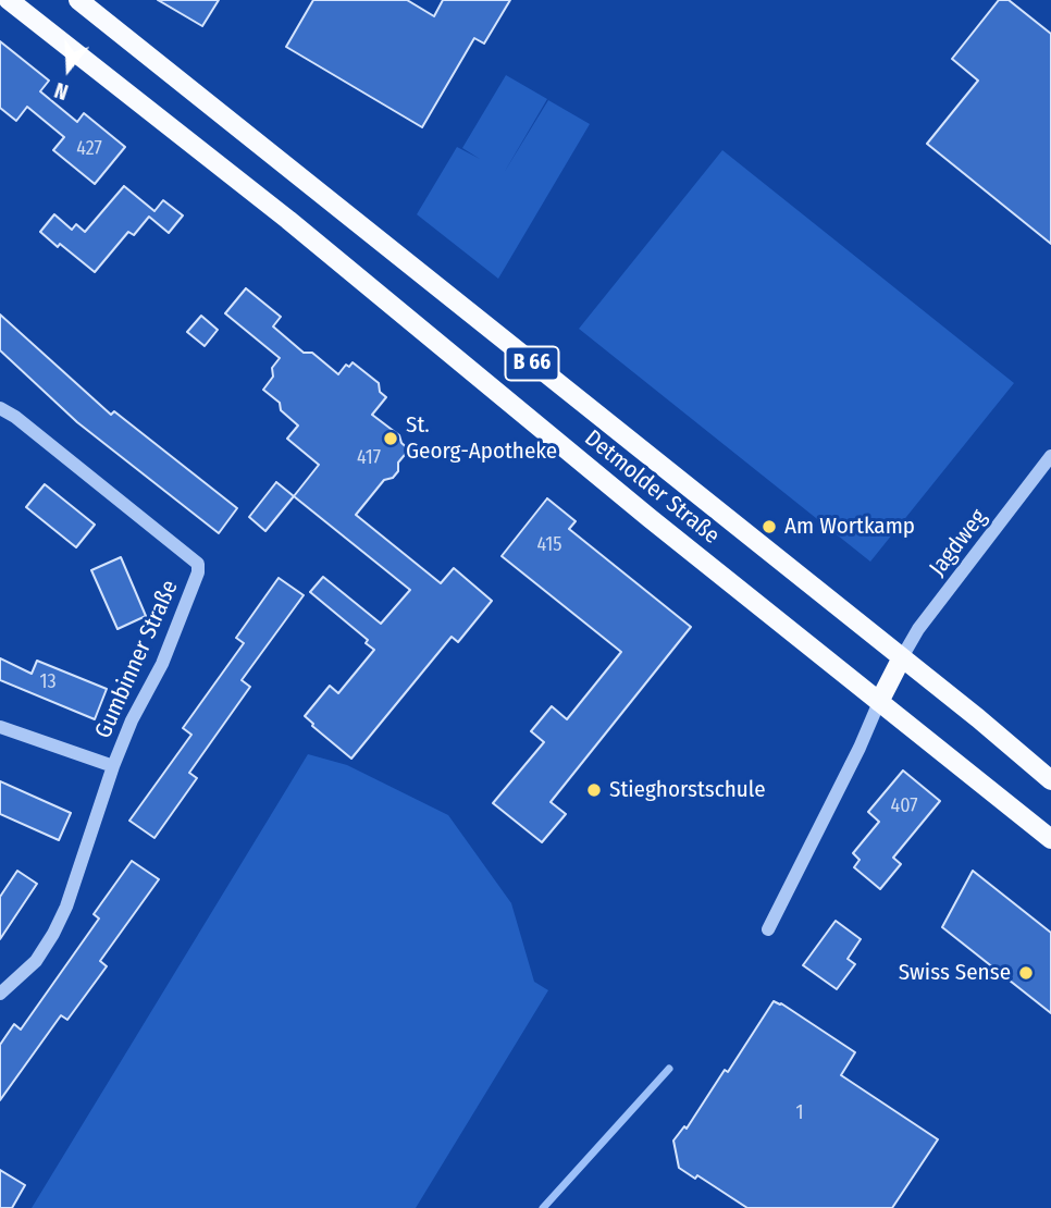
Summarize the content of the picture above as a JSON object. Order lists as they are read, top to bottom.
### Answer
{
  "streets": {
    "main road": ["B 66", "Detmolder Straße"],
    "street": ["Jagdweg", "Gumbinner Straße"]
  },
  "crossings": [
    ["Detmolder Straße", "Jagdweg"]
  ],
  "places": [
    "St. Georg-Apotheke",
    "Am Wortkamp",
    "Stieghorstschule",
    "Swiss Sense"
  ],
  "house_numbers": [
    "427",
    "417",
    "415",
    "13",
    "407",
    "1"
  ],
  "north": "bottom"
}
